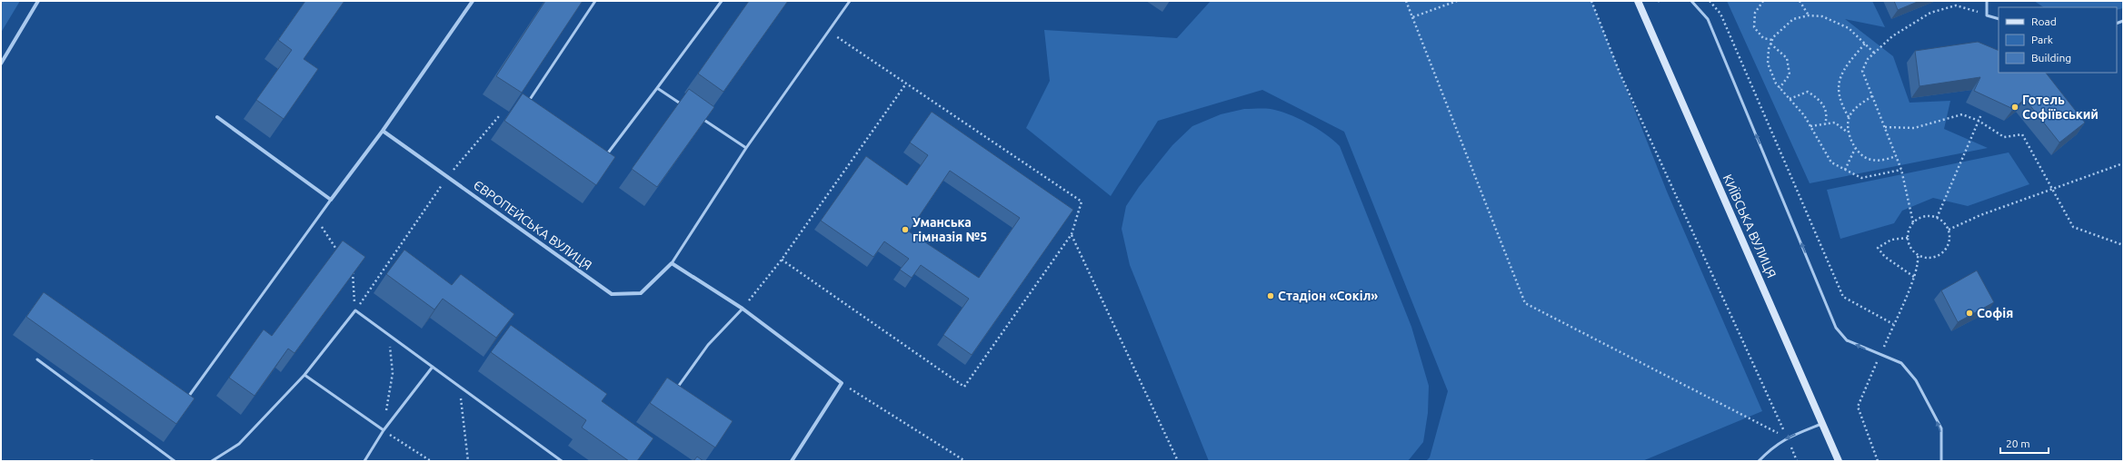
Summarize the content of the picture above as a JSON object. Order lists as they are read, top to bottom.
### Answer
{
  "streets": {
    "main road": ["КИЇВСЬКА ВУЛИЦЯ"],
    "street": ["ЄВРОПЕЙСЬКА ВУЛИЦЯ"]
  },
  "places": [
    "Готель Софіївський",
    "Уманська гімназія №5",
    "Стадіон «Сокіл»",
    "Софія"
  ],
  "legend": ["Road", "Park", "Building"],
  "scale_bar": "20 m"
}
